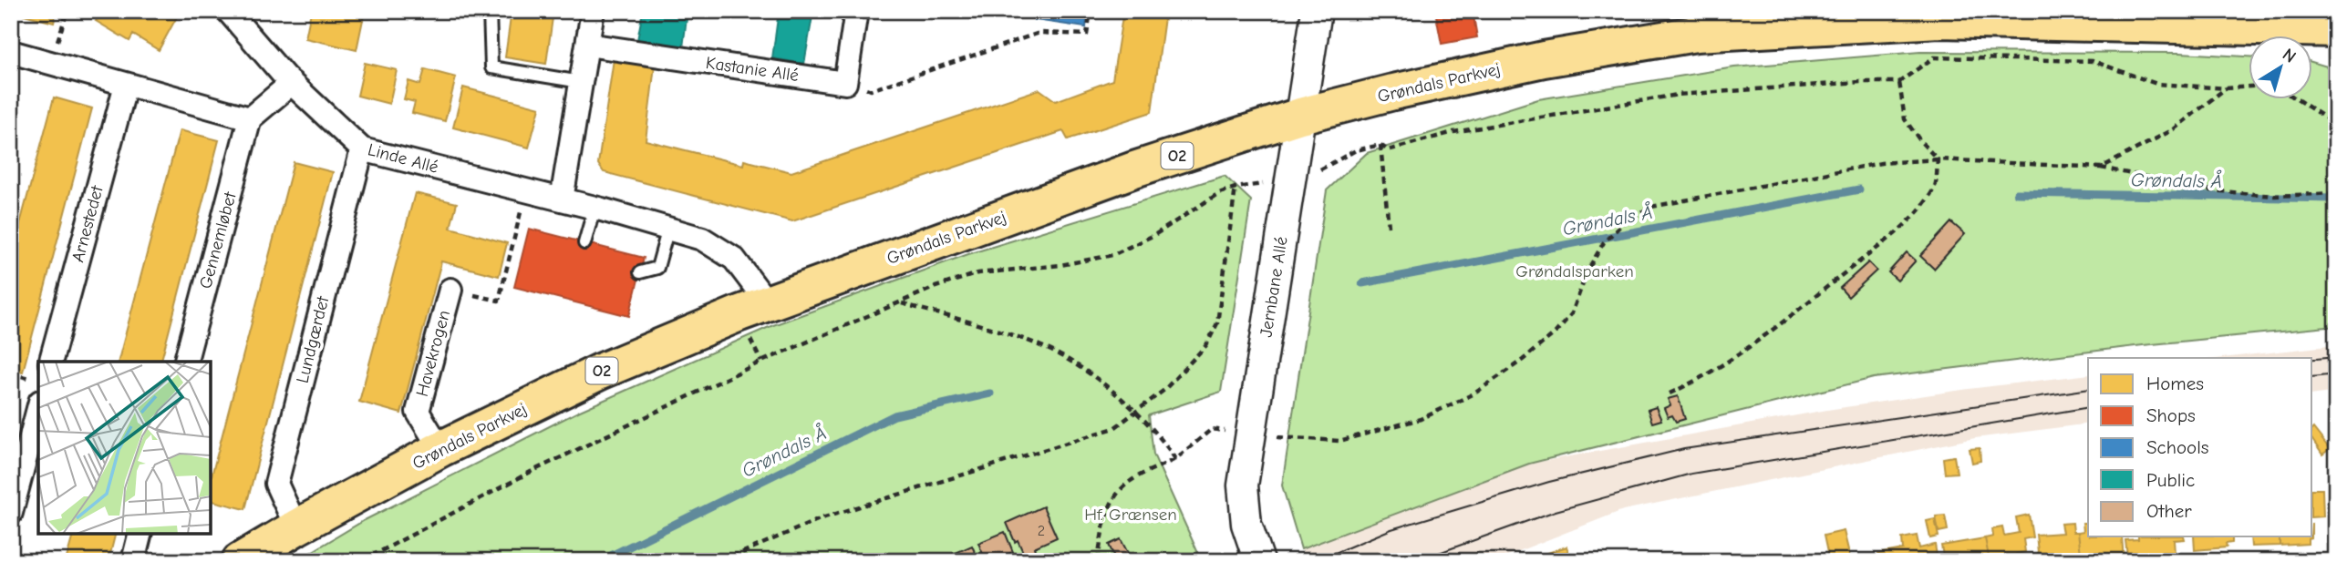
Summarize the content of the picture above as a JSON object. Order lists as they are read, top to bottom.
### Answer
{
  "streets": {
    "main road": ["Grøndals Parkvej", "O2"],
    "street": [
      "Kastanie Allé",
      "Linde Allé",
      "Arnestedet",
      "Gennemløbet",
      "Jernbane Allé",
      "Lundgærdet",
      "Havekrogen"
    ]
  },
  "crossings": [
    ["Grøndals Parkvej", "Linde Allé"],
    ["Grøndals Parkvej", "Jernbane Allé"],
    ["Grøndals Parkvej", "Lundgærdet"],
    ["Grøndals Parkvej", "Havekrogen"],
    ["Linde Allé", "Lundgærdet"]
  ],
  "water": ["Grøndals Å"],
  "parks": ["Grøndalsparken", "Hf. Grænsen"],
  "house_numbers": ["2"],
  "legend": [
    "Homes",
    "Shops",
    "Schools",
    "Public",
    "Other"
  ],
  "north": "top right"
}
